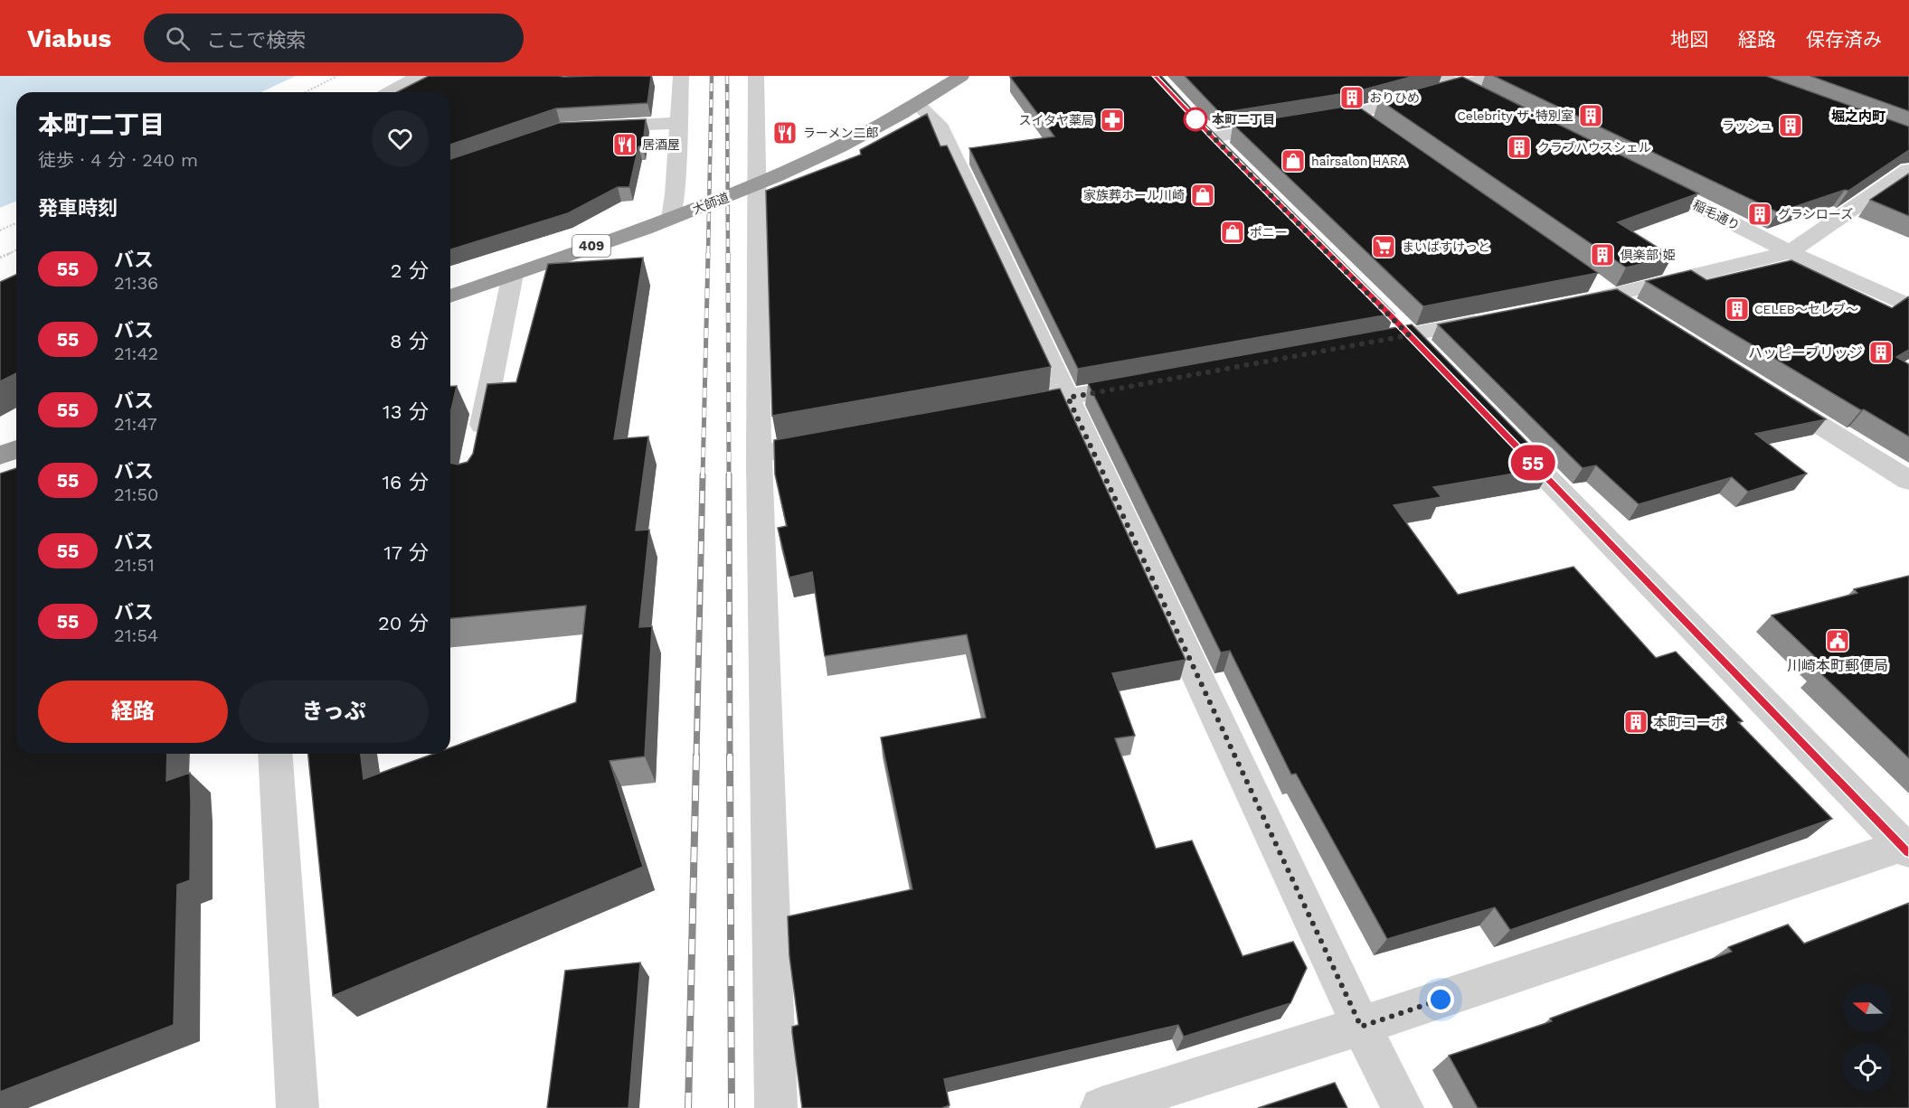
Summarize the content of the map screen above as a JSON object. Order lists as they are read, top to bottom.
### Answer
{
  "streets": {
    "highway": ["大師道", "409"],
    "street": ["稲毛通り"]
  },
  "districts": ["堀之内町"],
  "places": {
    "building": [
      "おりひめ",
      "Celebrity ザ･特別室",
      "ラッシュ",
      "クラブハウスシェル",
      "グランローズ",
      "倶楽部 姫",
      "CELEB～セレブ～",
      "ハッピーブリッジ",
      "本町コーポ"
    ],
    "other": ["本町二丁目"],
    "pharmacy": ["スイタヤ薬局"],
    "restaurant": ["ラーメン二郎", "居酒屋"],
    "shop": ["hairsalon HARA", "家族葬ホール川崎", "ポニー"],
    "supermarket": ["まいばすけっと"],
    "public building": ["川崎本町郵便局"]
  },
  "lines": ["bus line 55"],
  "north": "left",
  "page": {
    "header": "Viabus",
    "search": "ここで検索",
    "nav": ["地図", "経路", "保存済み"],
    "on_map": "55",
    "heading": [
      ["本町二丁目", "徒歩 · 4 分 · 240 m"],
      "発車時刻"
    ],
    "list": [
      {
        "mark": "55",
        "name": "バス",
        "note": "21:36",
        "value": "2 分"
      },
      {
        "mark": "55",
        "name": "バス",
        "note": "21:42",
        "value": "8 分"
      },
      {
        "mark": "55",
        "name": "バス",
        "note": "21:47",
        "value": "13 分"
      },
      {
        "mark": "55",
        "name": "バス",
        "note": "21:50",
        "value": "16 分"
      },
      {
        "mark": "55",
        "name": "バス",
        "note": "21:51",
        "value": "17 分"
      },
      {
        "mark": "55",
        "name": "バス",
        "note": "21:54",
        "value": "20 分"
      }
    ],
    "buttons": ["経路", "きっぷ"]
  }
}
